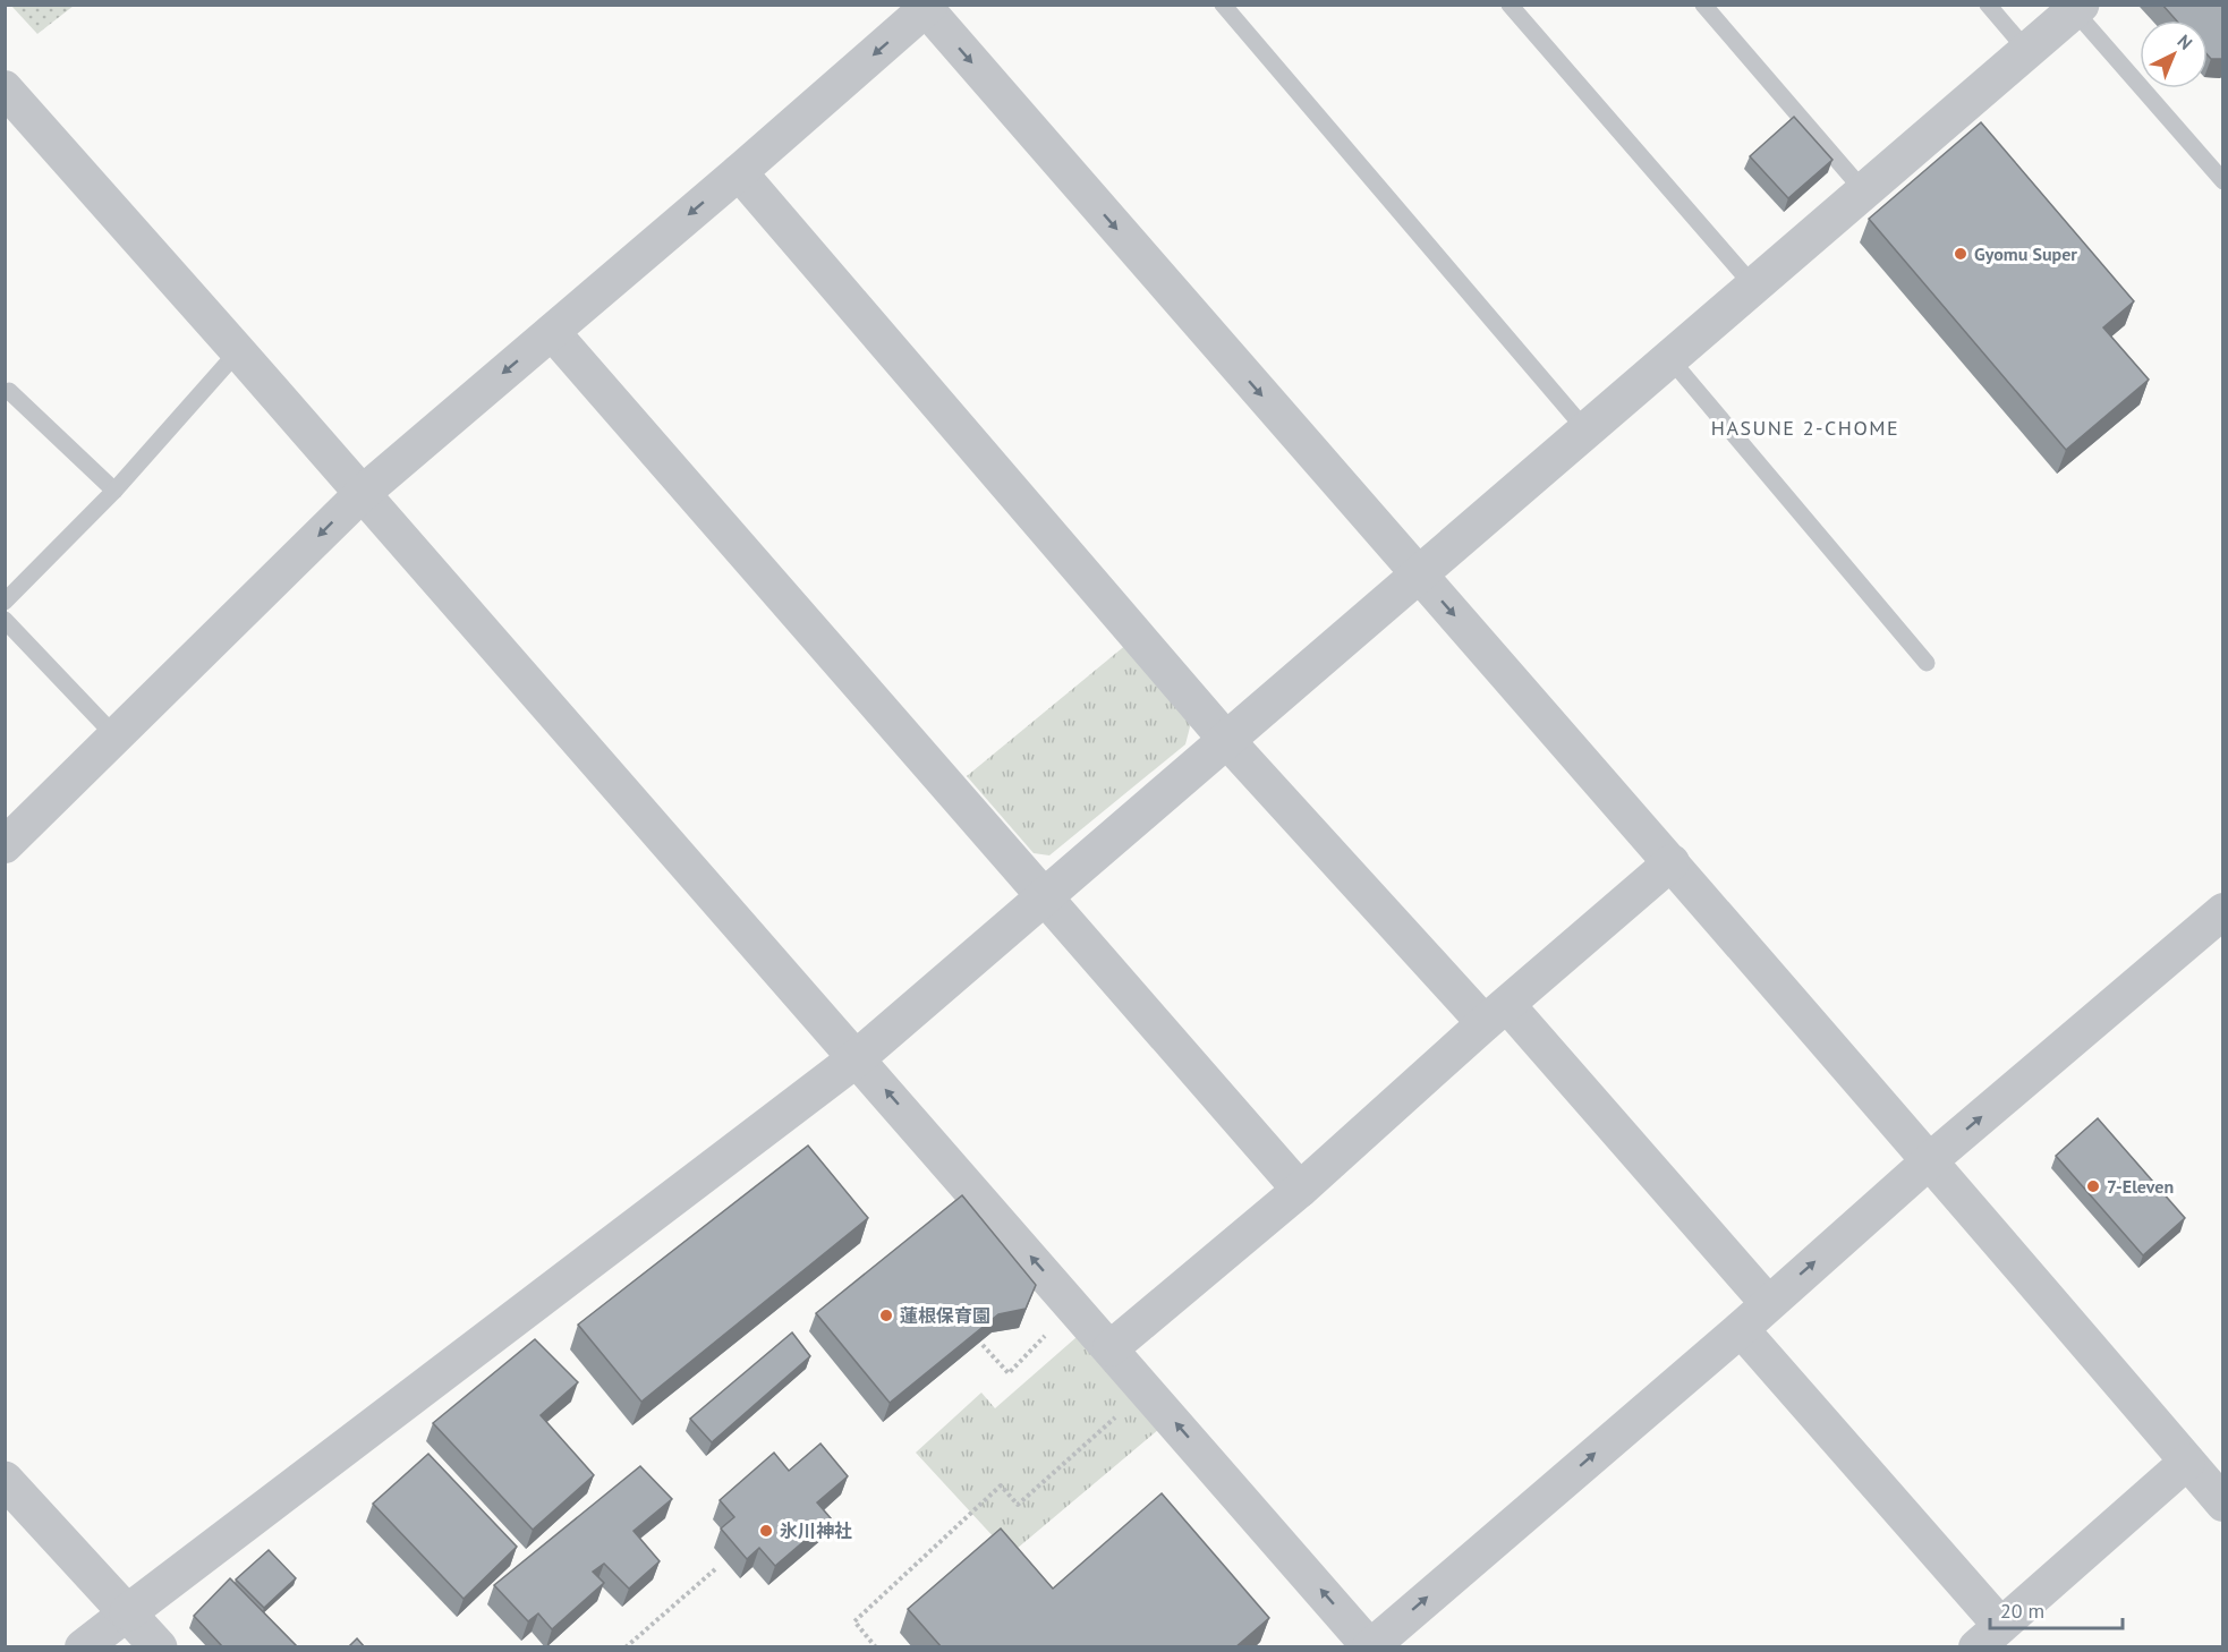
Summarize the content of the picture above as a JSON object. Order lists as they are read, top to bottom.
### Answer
{
  "districts": ["HASUNE 2-CHOME"],
  "places": [
    "Gyomu Super",
    "7-Eleven",
    "蓮根保育園",
    "氷川神社"
  ],
  "scale_bar": "20 m",
  "north": "top right"
}
